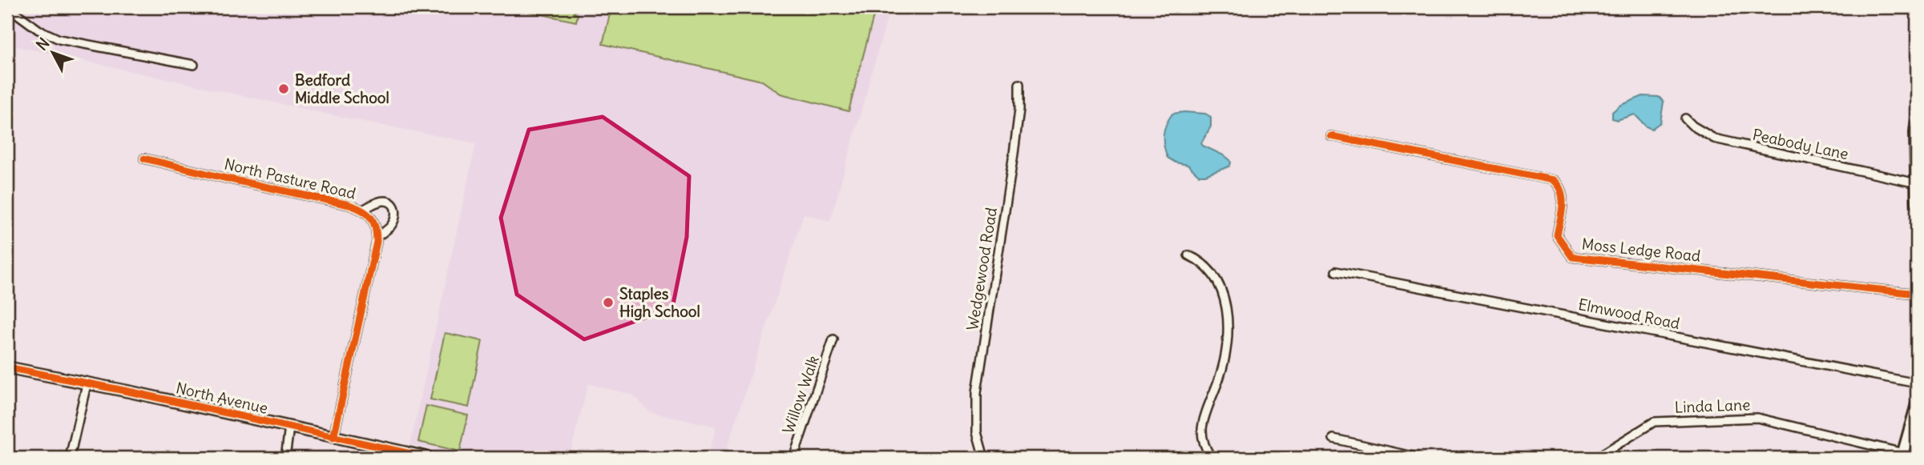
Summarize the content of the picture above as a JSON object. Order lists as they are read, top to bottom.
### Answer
{
  "streets": {
    "street": [
      "Peabody Lane",
      "North Pasture Road",
      "Moss Ledge Road",
      "Wedgewood Road",
      "Elmwood Road",
      "Willow Walk",
      "North Avenue",
      "Linda Lane"
    ]
  },
  "places": ["Bedford Middle School", "Staples High School"],
  "north": "top left"
}
